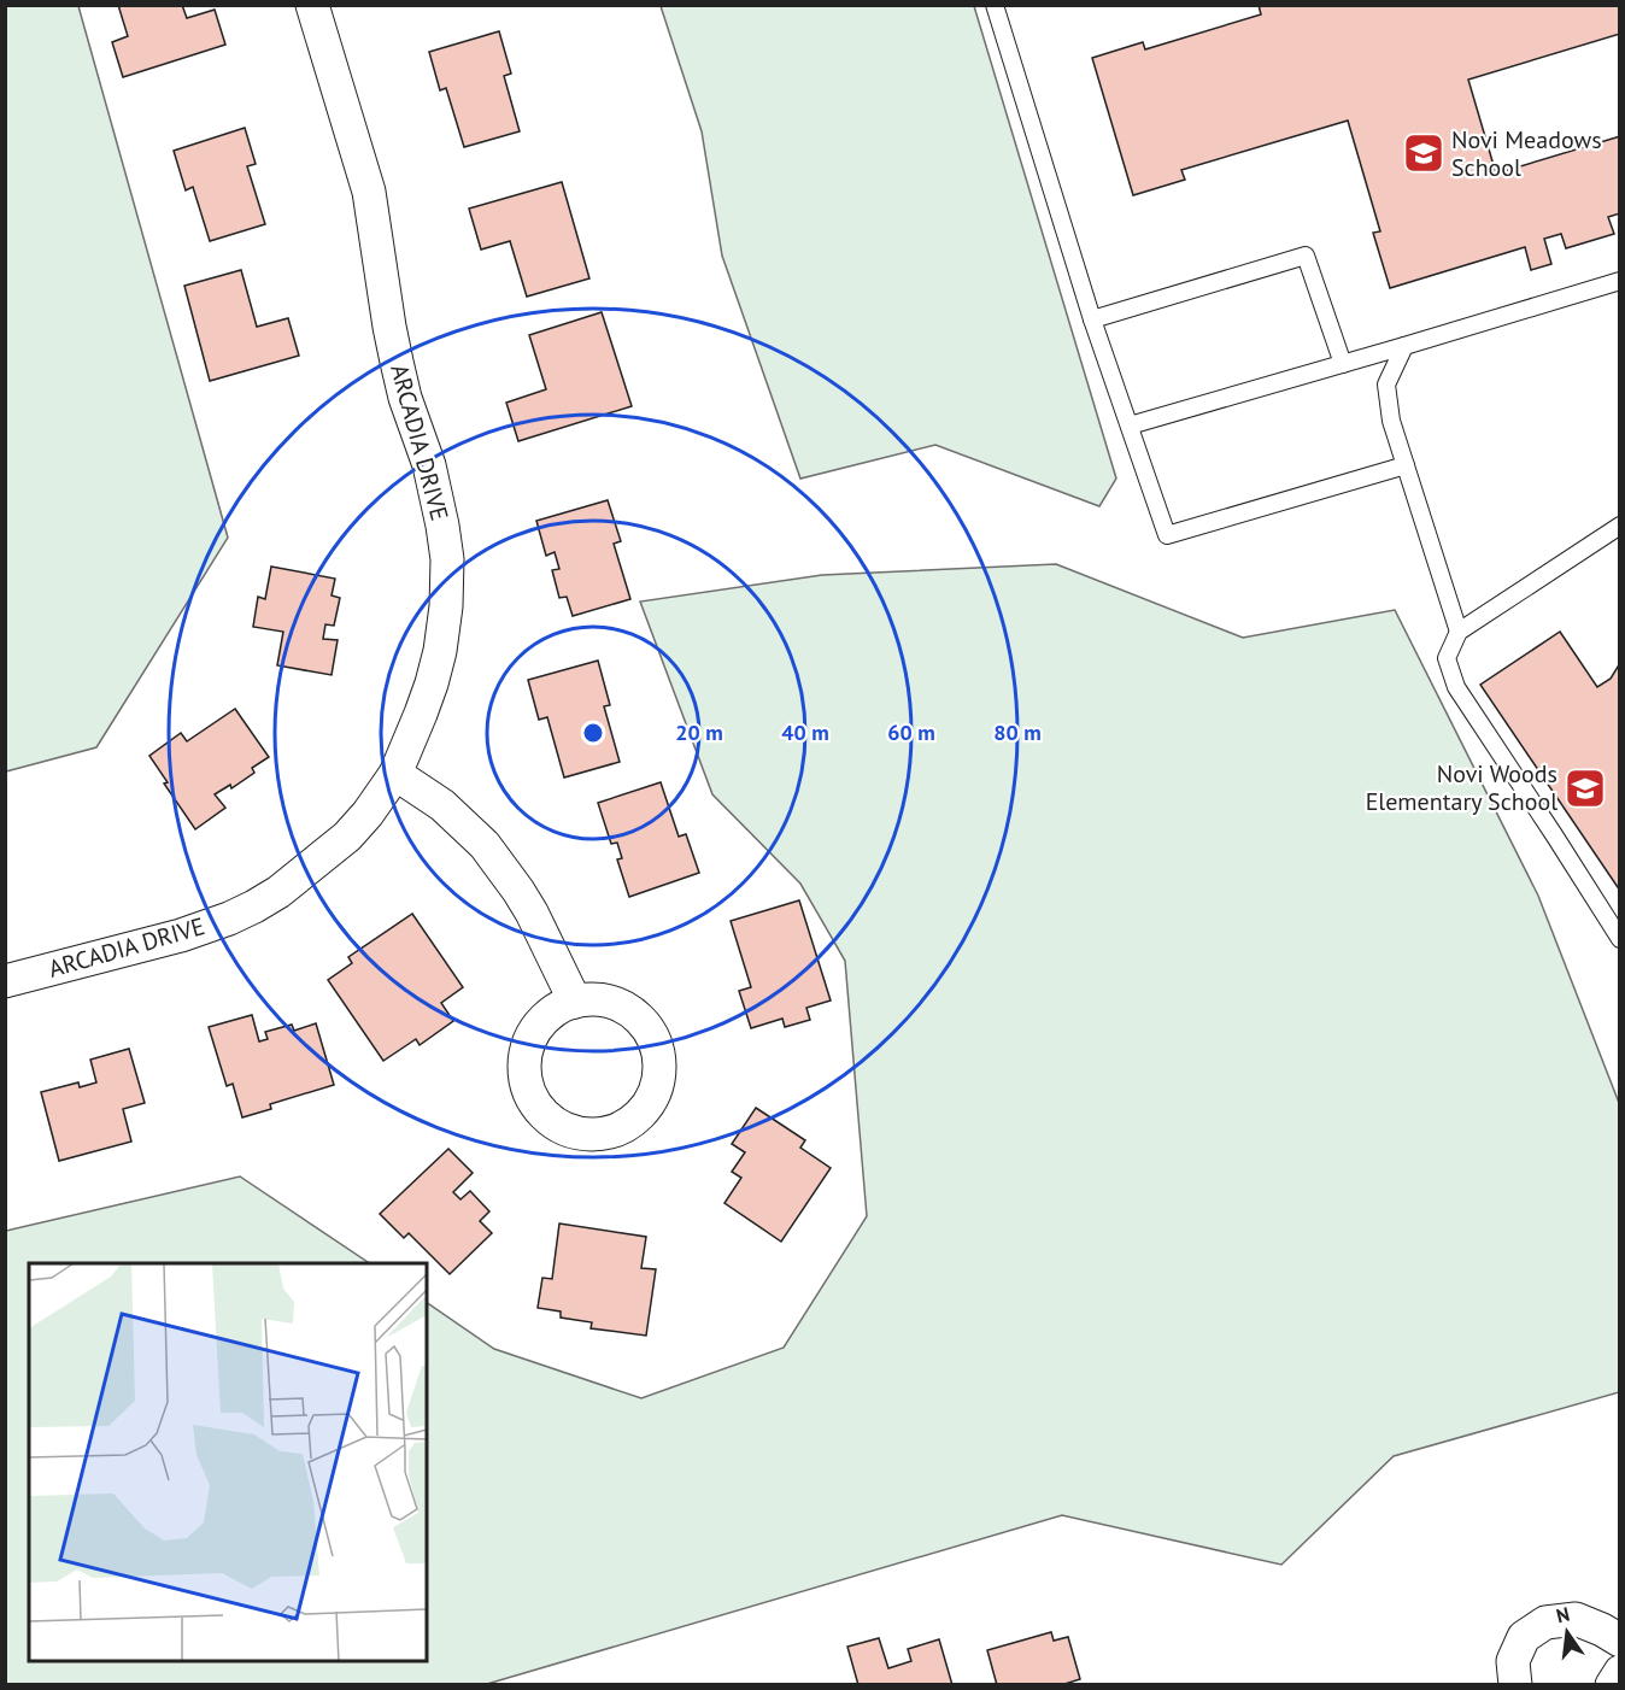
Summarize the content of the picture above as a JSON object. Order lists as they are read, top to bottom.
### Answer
{
  "streets": {
    "street": ["ARCADIA DRIVE"]
  },
  "places": {
    "school or university": ["Novi Meadows School", "Novi Woods Elementary School"]
  },
  "north": "top",
  "rings": [
    "20 m",
    "40 m",
    "60 m",
    "80 m"
  ]
}
